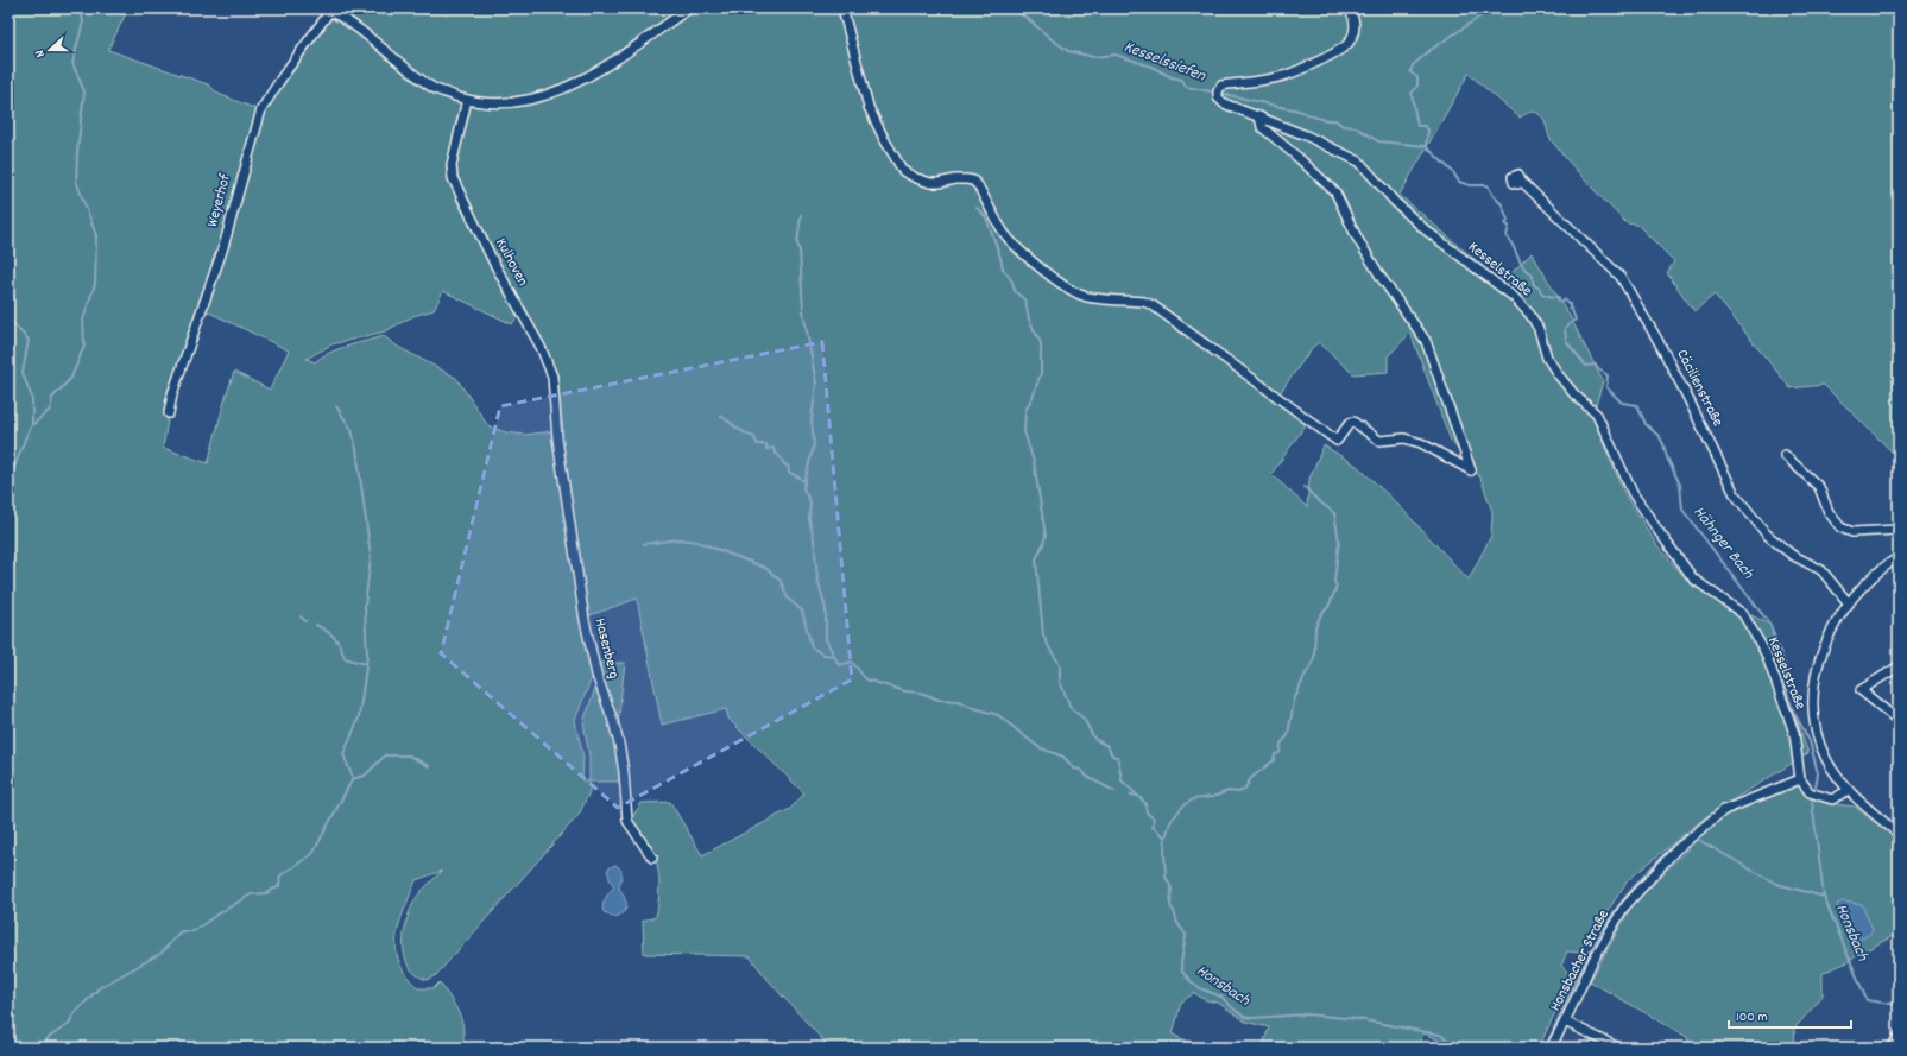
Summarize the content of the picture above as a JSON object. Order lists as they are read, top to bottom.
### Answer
{
  "streets": {
    "street": [
      "Weyerhof",
      "Kulhoven",
      "Kesselstraße",
      "Cäcilienstraße",
      "Hasenberg",
      "Honsbacher Straße"
    ]
  },
  "crossings": [
    ["Kulhoven", "Hasenberg"],
    ["Kesselstraße", "Honsbacher Straße"]
  ],
  "water": ["Kesselssiefen", "Hähnger Bach", "Honsbach"],
  "scale_bar": "100 m",
  "north": "left"
}
